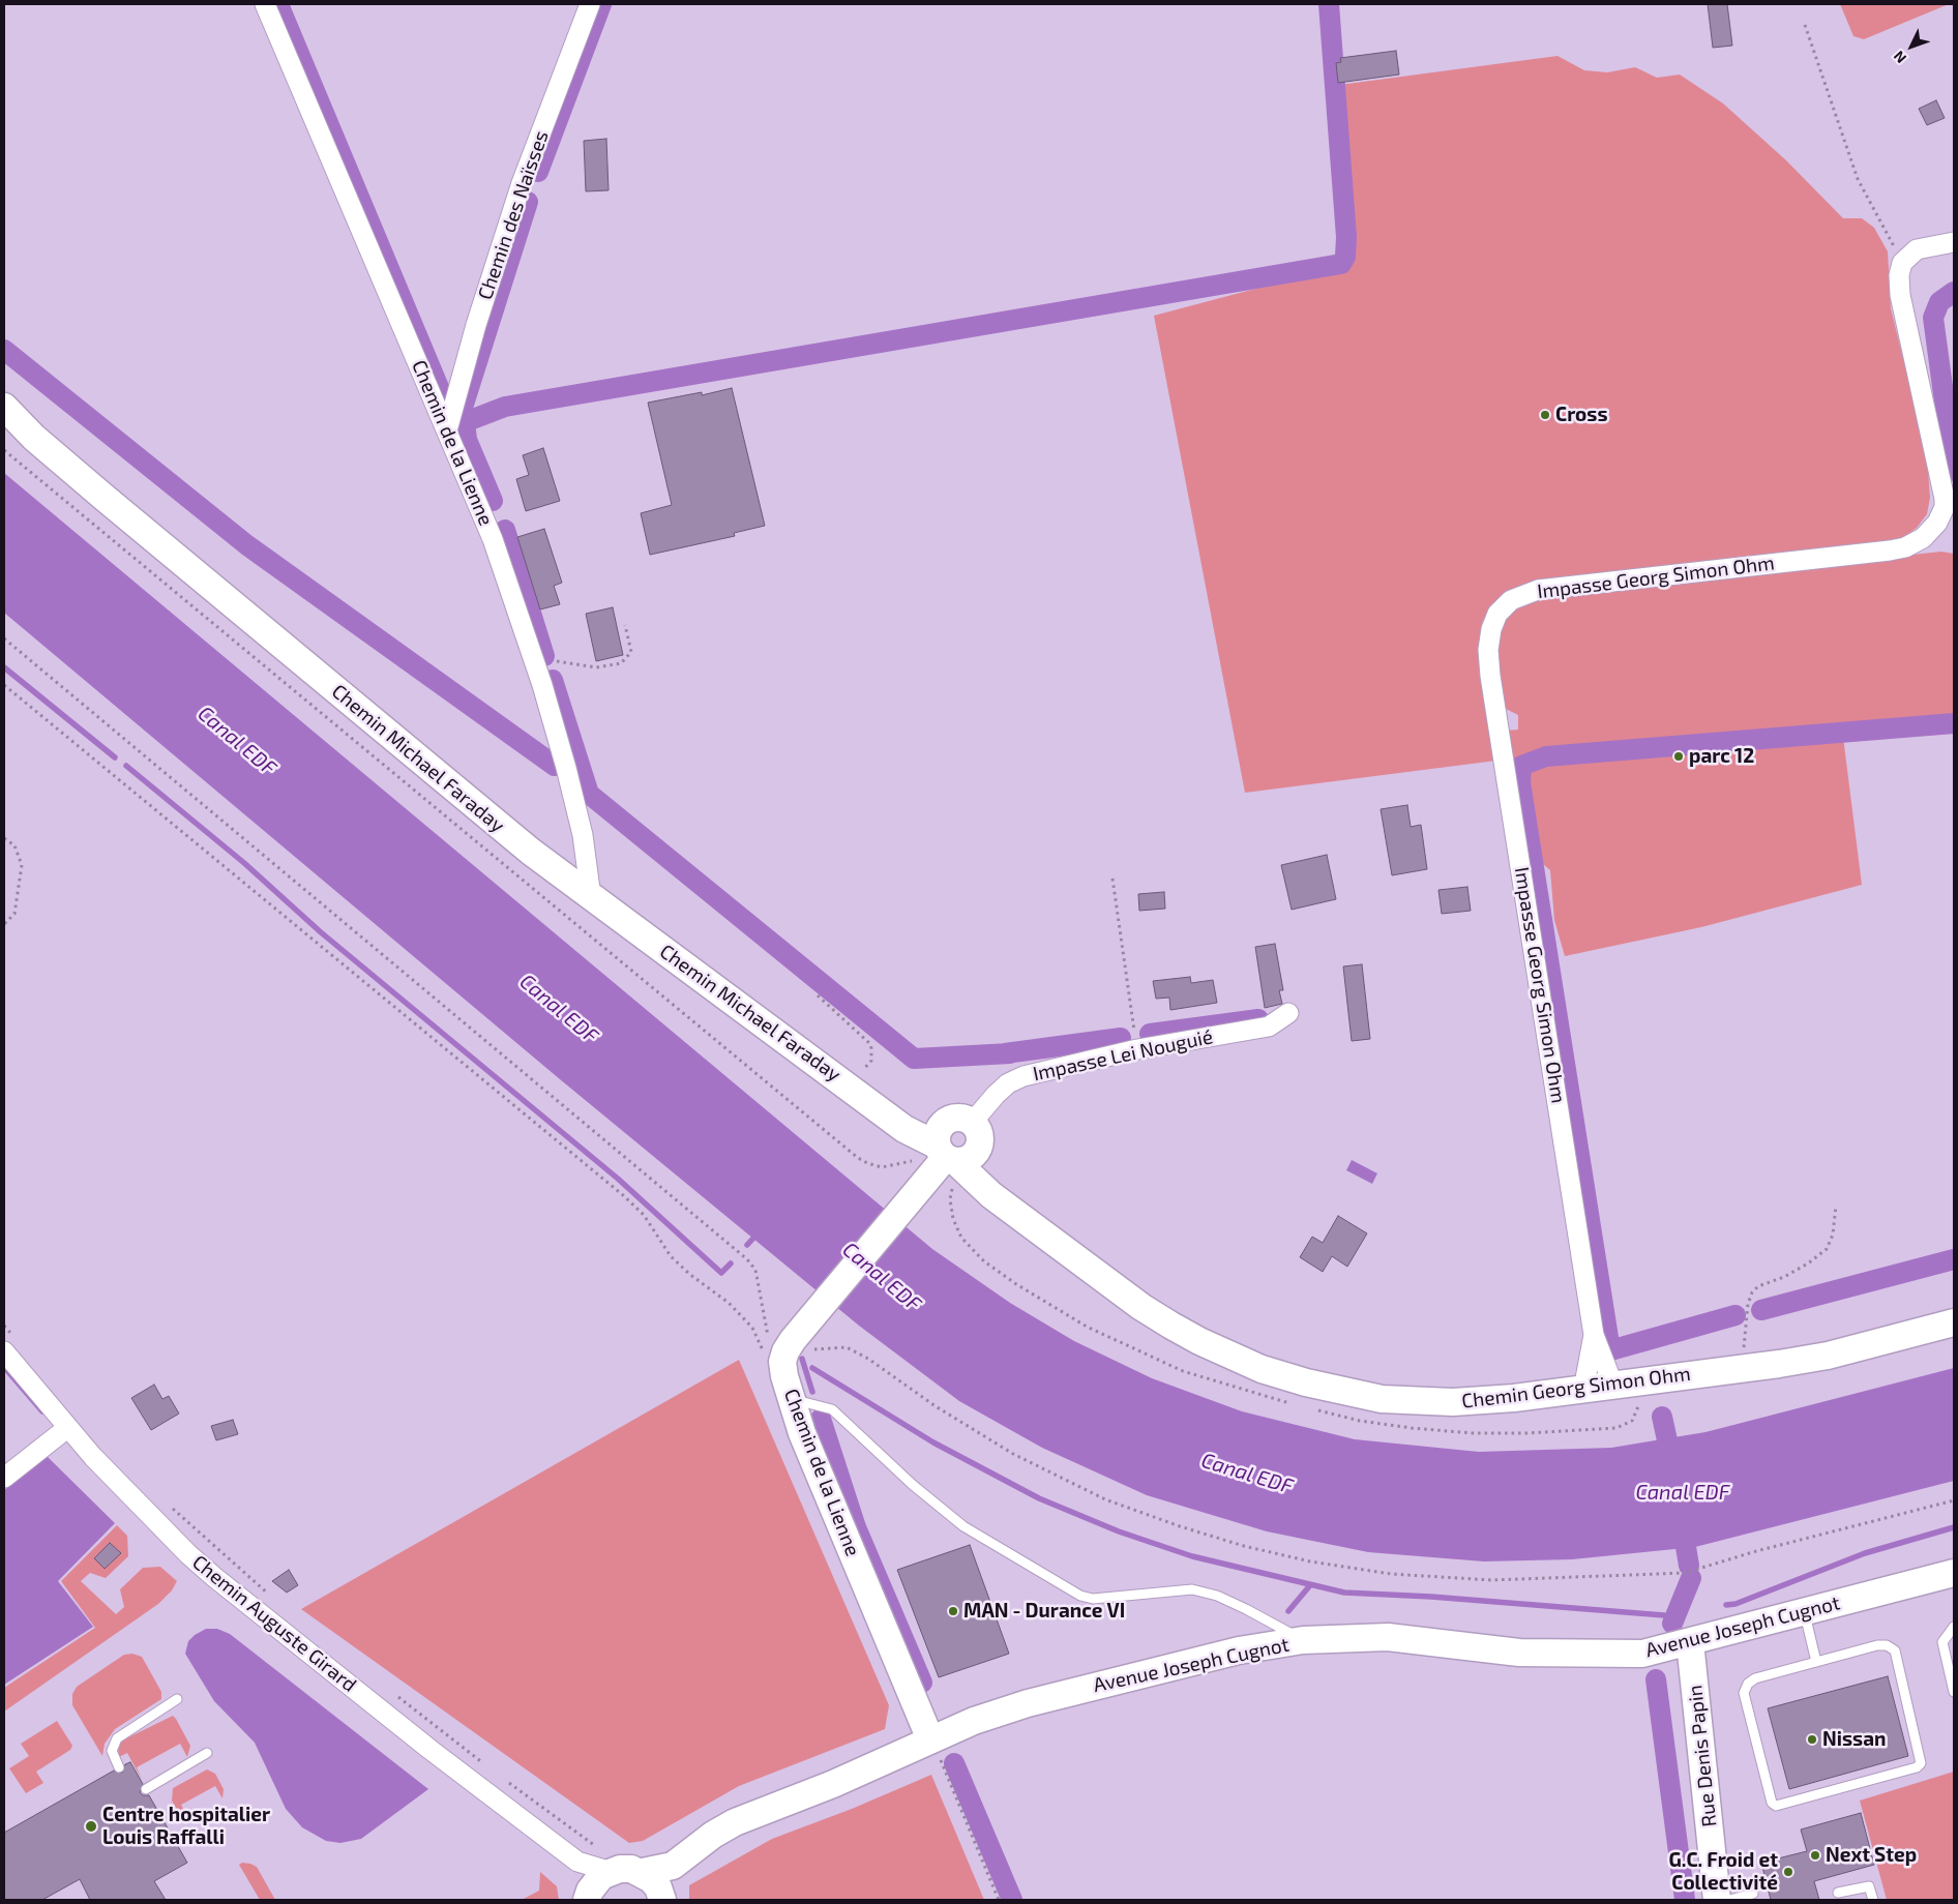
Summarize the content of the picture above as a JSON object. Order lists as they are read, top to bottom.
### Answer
{
  "streets": {
    "street": [
      "Chemin des Naïsses",
      "Chemin de la Lienne",
      "Impasse Georg Simon Ohm",
      "Chemin Michael Faraday",
      "Impasse Lei Nouguié",
      "Chemin Georg Simon Ohm",
      "Chemin Auguste Girard",
      "Avenue Joseph Cugnot",
      "Rue Denis Papin"
    ]
  },
  "crossings": [
    ["Chemin des Naïsses", "Chemin de la Lienne"],
    ["Chemin de la Lienne", "Chemin Michael Faraday"],
    ["Chemin de la Lienne", "Avenue Joseph Cugnot"],
    ["Impasse Georg Simon Ohm", "Chemin Georg Simon Ohm"],
    ["Chemin Michael Faraday", "Impasse Lei Nouguié"],
    ["Chemin Michael Faraday", "Chemin Georg Simon Ohm"],
    ["Impasse Lei Nouguié", "Chemin Georg Simon Ohm"],
    ["Chemin Auguste Girard", "Avenue Joseph Cugnot"],
    ["Avenue Joseph Cugnot", "Rue Denis Papin"]
  ],
  "water": ["Canal EDF"],
  "places": [
    "Cross",
    "parc 12",
    "MAN - Durance VI",
    "Nissan",
    "Centre hospitalier Louis Raffalli",
    "Next Step",
    "G.C. Froid et Collectivité"
  ],
  "north": "bottom left"
}
